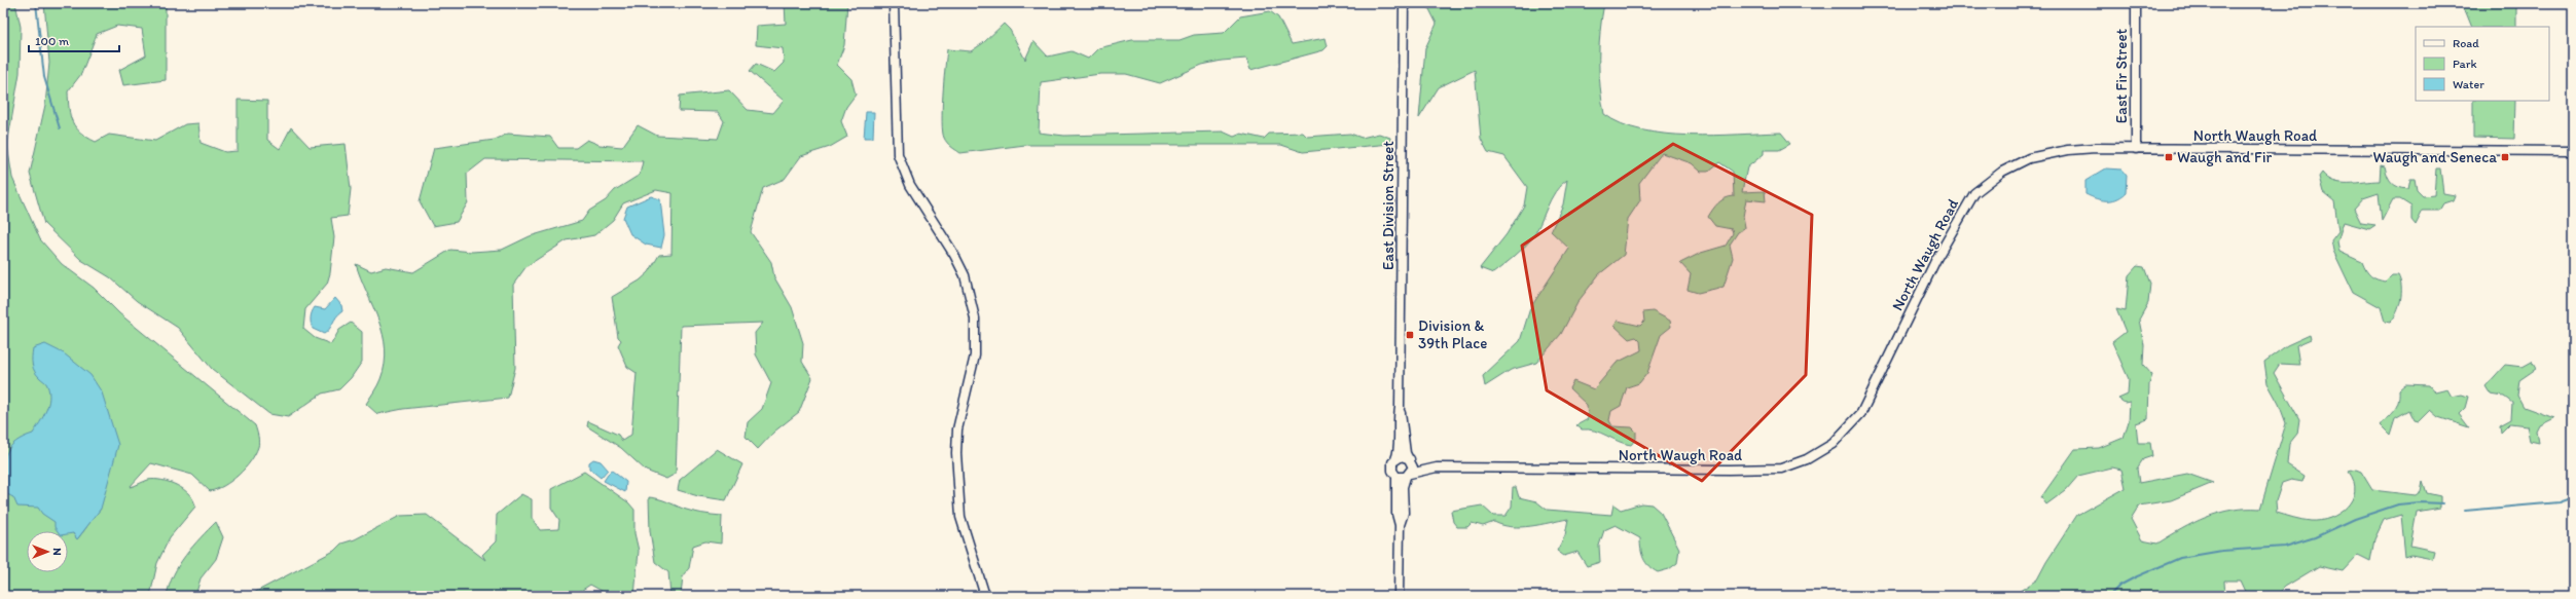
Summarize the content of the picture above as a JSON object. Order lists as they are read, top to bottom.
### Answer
{
  "streets": {
    "street": ["East Fir Street", "North Waugh Road", "East Division Street"]
  },
  "crossings": [
    ["East Fir Street", "North Waugh Road"],
    ["North Waugh Road", "East Division Street"]
  ],
  "places": {
    "transit": ["Waugh and Fir", "Waugh and Seneca", "Division & 39th Place"]
  },
  "legend": ["Road", "Park", "Water"],
  "scale_bar": "100 m",
  "north": "right"
}
